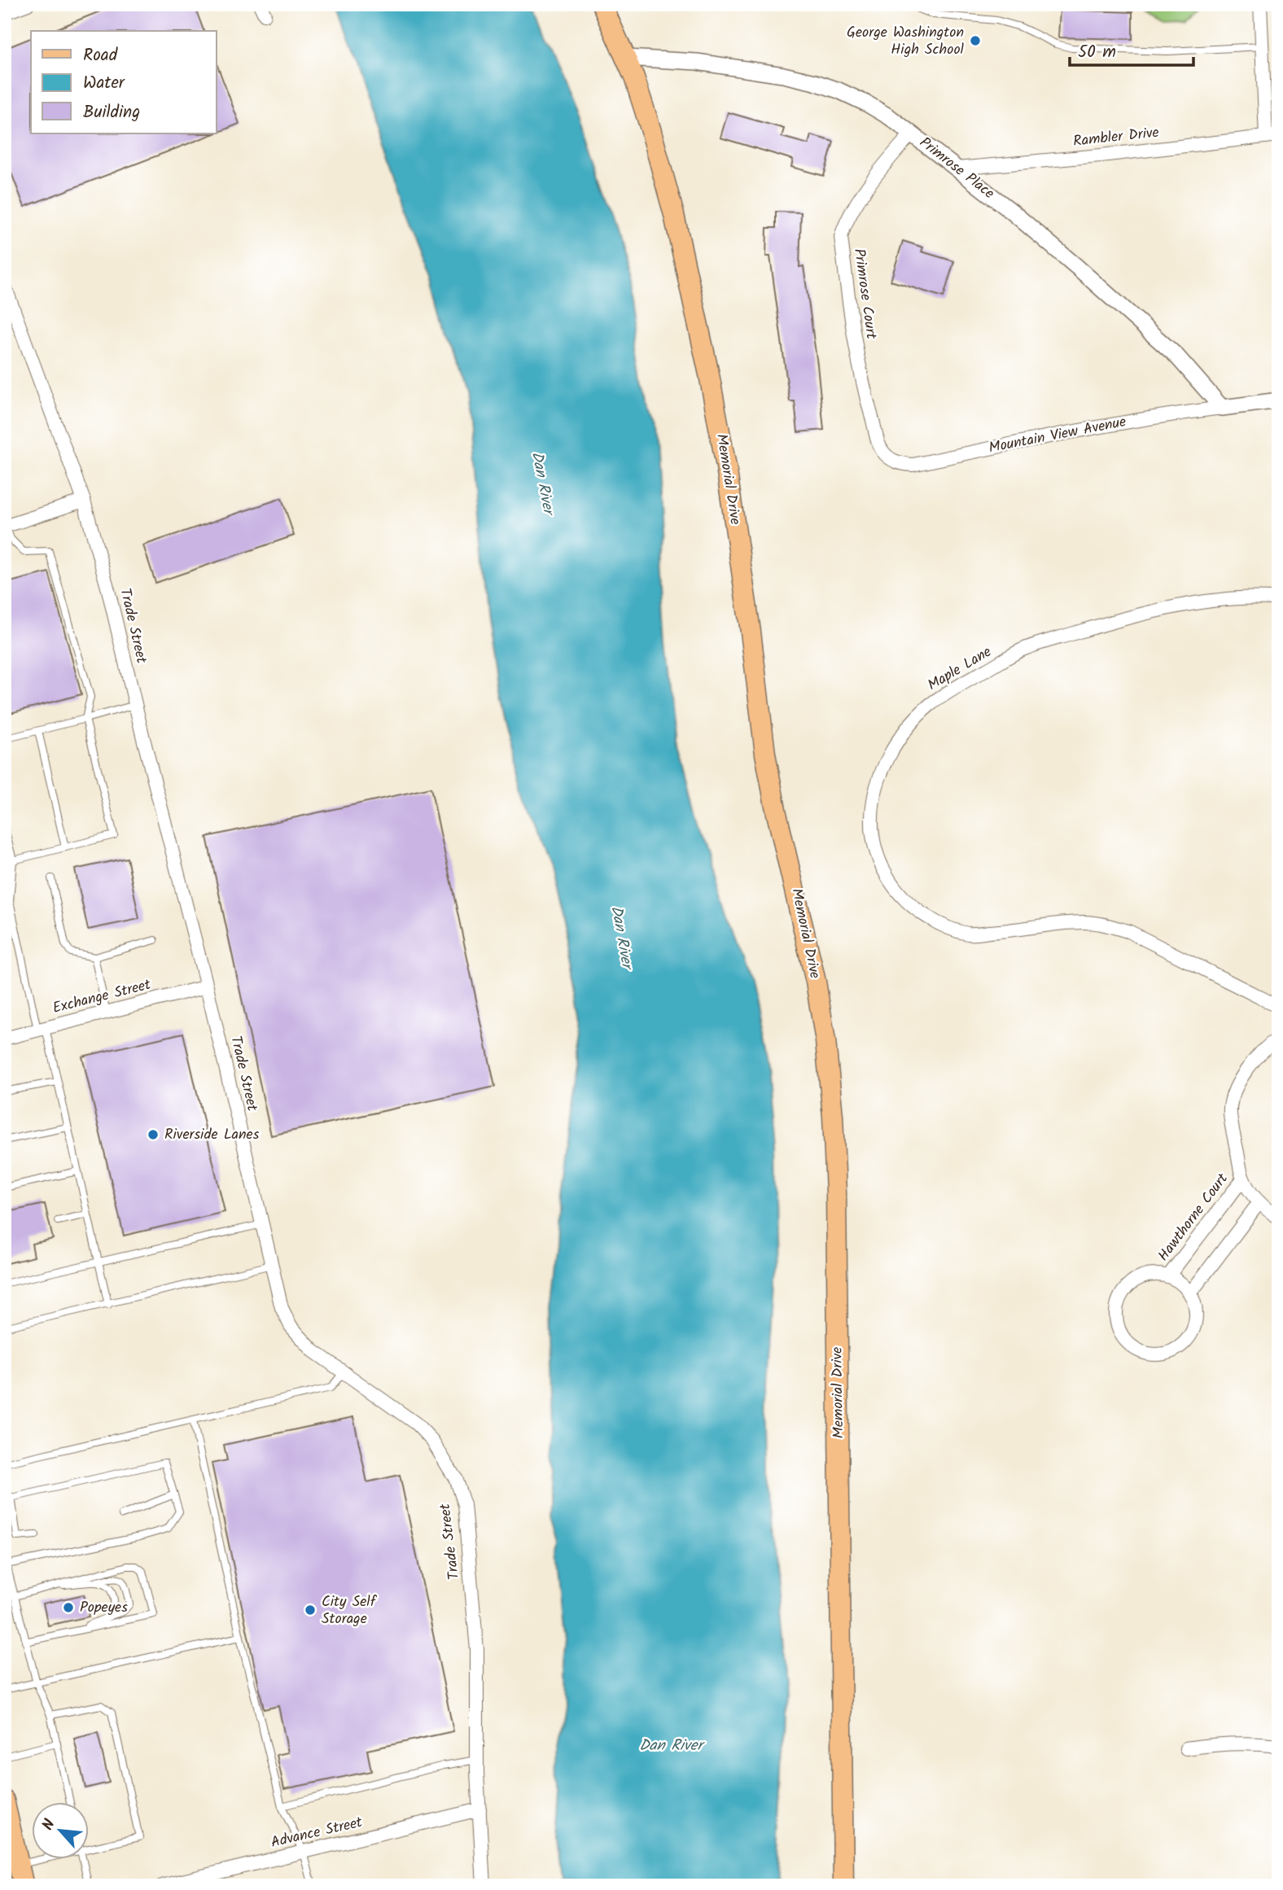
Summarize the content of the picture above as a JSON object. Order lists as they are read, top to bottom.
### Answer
{
  "streets": {
    "main road": ["Memorial Drive"],
    "street": [
      "Rambler Drive",
      "Primrose Place",
      "Primrose Court",
      "Mountain View Avenue",
      "Trade Street",
      "Maple Lane",
      "Exchange Street",
      "Hawthorne Court",
      "Advance Street"
    ]
  },
  "crossings": [
    ["Rambler Drive", "Primrose Place"],
    ["Primrose Place", "Primrose Court"],
    ["Primrose Place", "Mountain View Avenue"],
    ["Primrose Place", "Memorial Drive"],
    ["Primrose Court", "Mountain View Avenue"],
    ["Trade Street", "Exchange Street"],
    ["Trade Street", "Advance Street"]
  ],
  "water": ["Dan River"],
  "places": [
    "George Washington High School",
    "Riverside Lanes",
    "Popeyes",
    "City Self Storage"
  ],
  "legend": ["Road", "Water", "Building"],
  "scale_bar": "50 m",
  "north": "top left"
}
